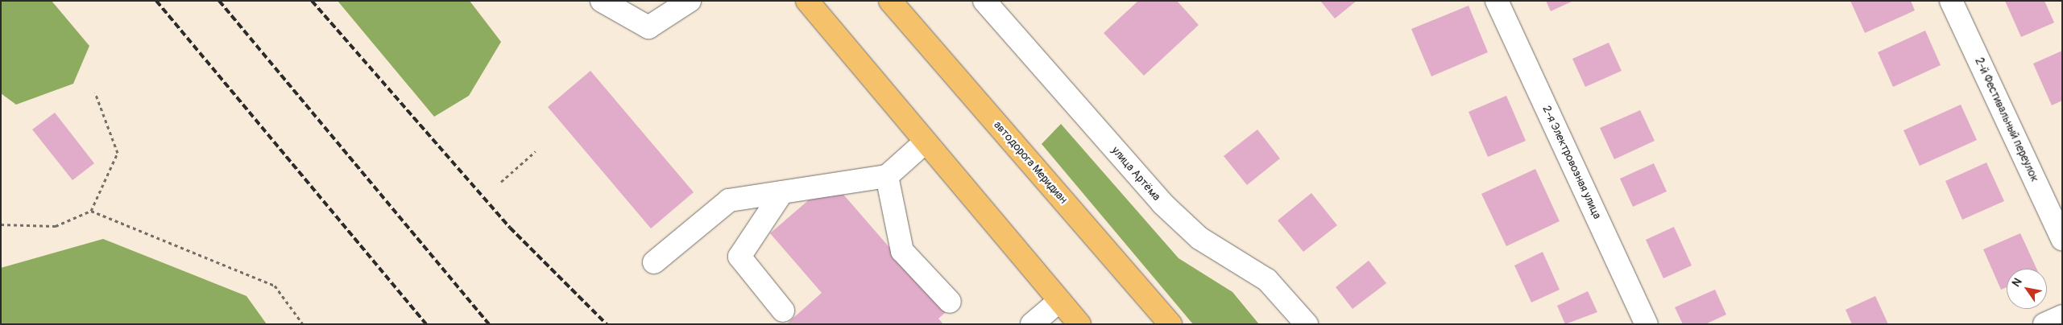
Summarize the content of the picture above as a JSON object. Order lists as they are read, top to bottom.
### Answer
{
  "streets": {
    "main road": ["автодорога Меридиан"],
    "street": ["2-й Фестивальный переулок", "2-я Электровозная улица", "улица Артёма"]
  },
  "north": "top left"
}
